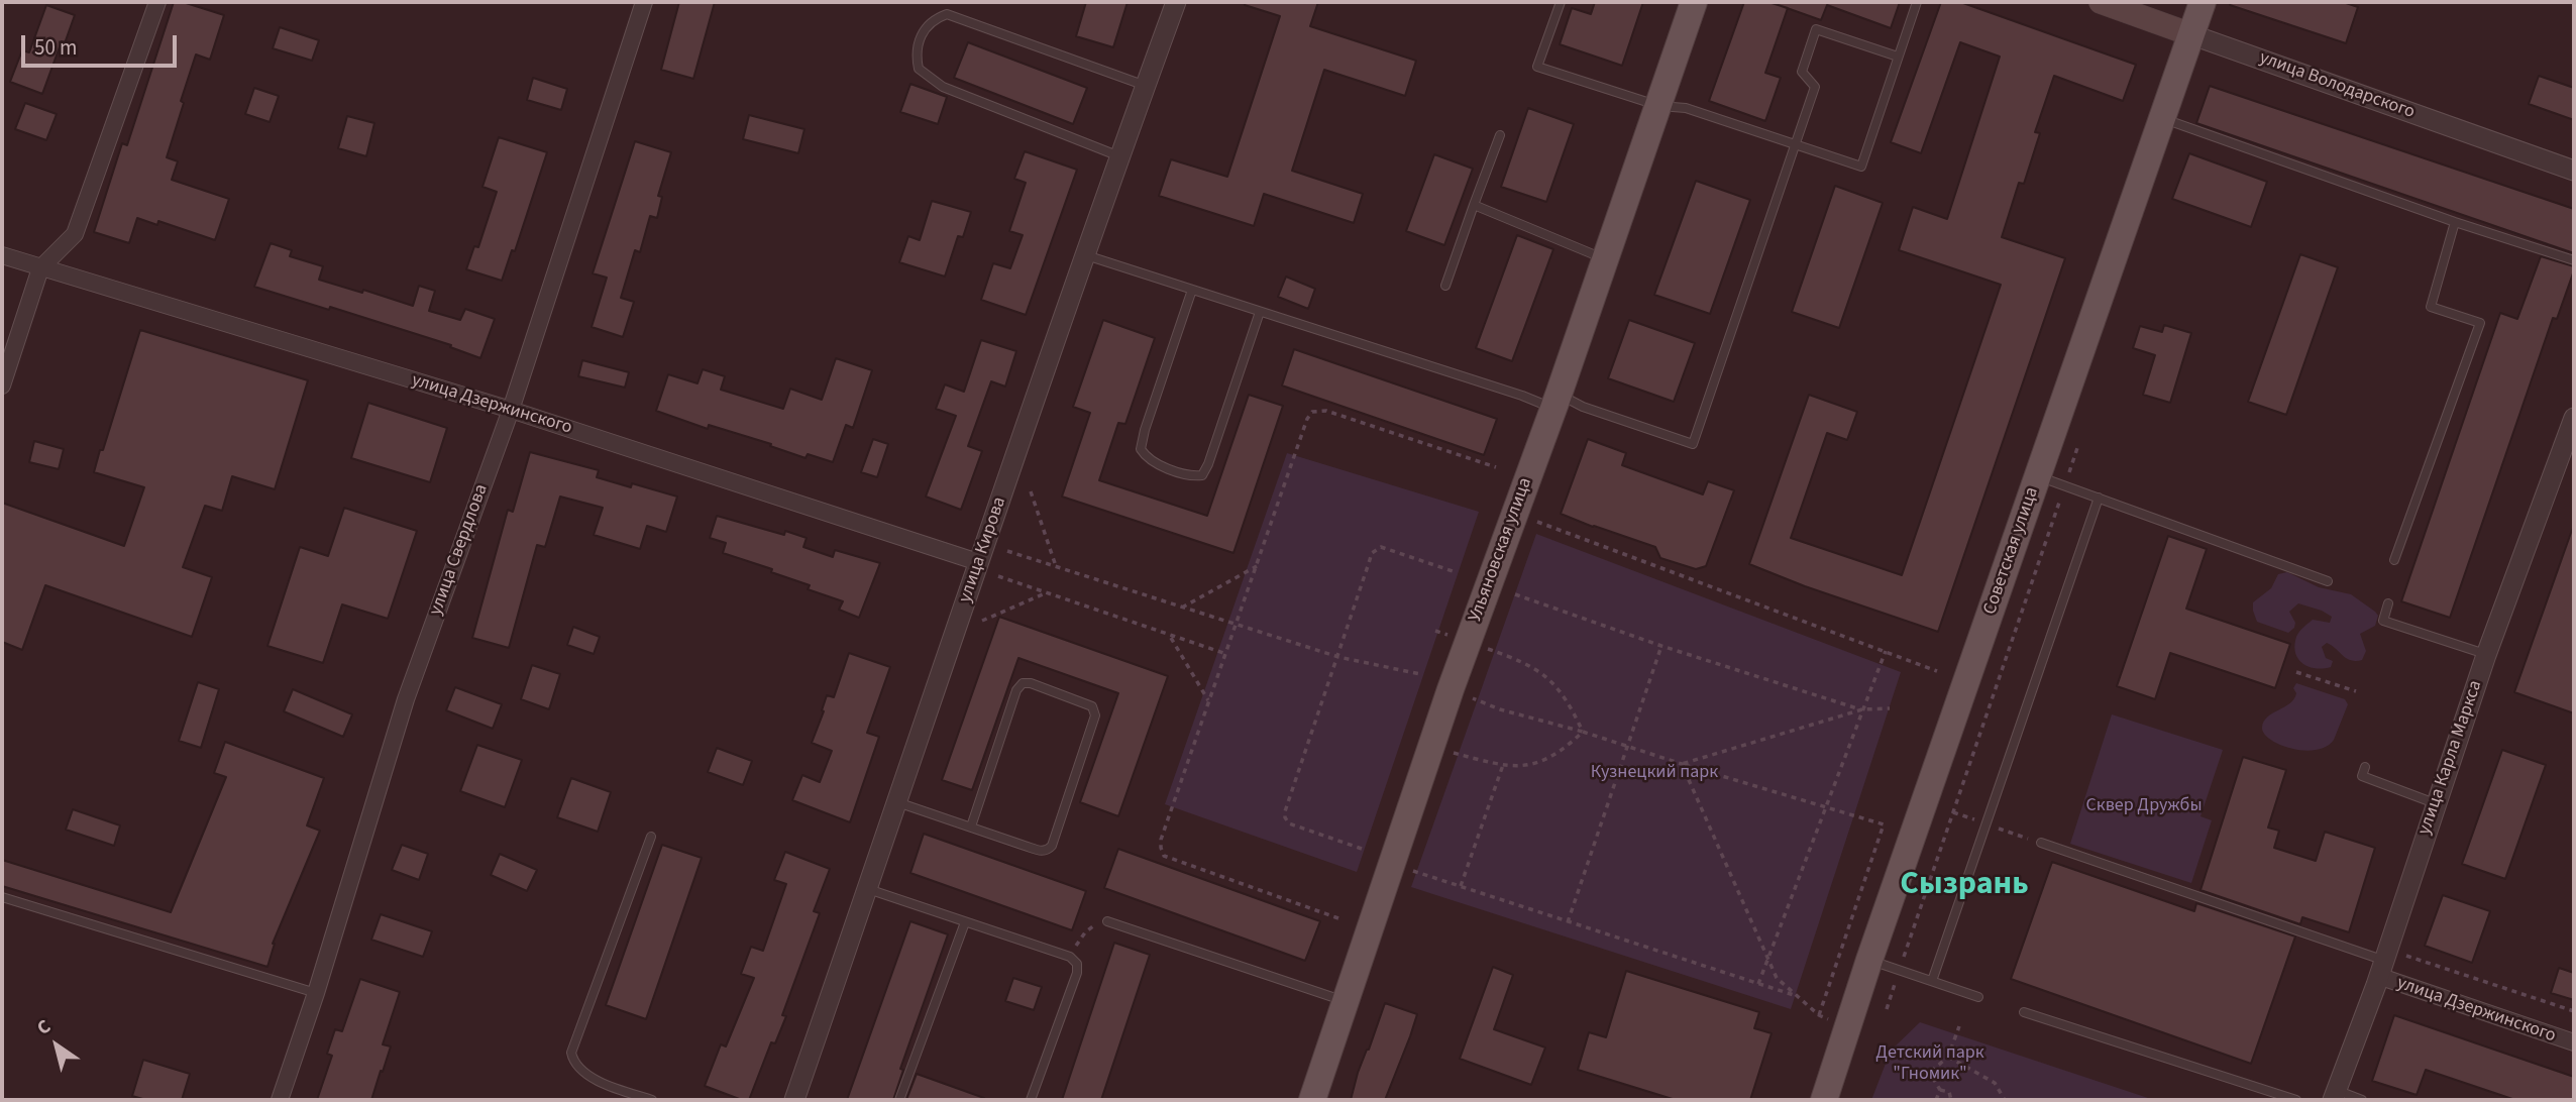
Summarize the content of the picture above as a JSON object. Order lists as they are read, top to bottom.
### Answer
{
  "streets": {
    "main road": ["улица Володарского", "Ульяновская улица", "Советская улица"],
    "street": [
      "улица Дзержинского",
      "улица Свердлова",
      "улица Кирова",
      "улица Карла Маркса"
    ]
  },
  "crossings": [
    ["улица Володарского", "Советская улица"],
    ["улица Дзержинского", "улица Свердлова"],
    ["улица Дзержинского", "улица Кирова"],
    ["улица Дзержинского", "улица Карла Маркса"]
  ],
  "districts": ["Сызрань"],
  "parks": ["Кузнецкий парк", "Сквер Дружбы", "Детский парк \"Гномик\""],
  "scale_bar": "50 m",
  "north": "top left"
}
